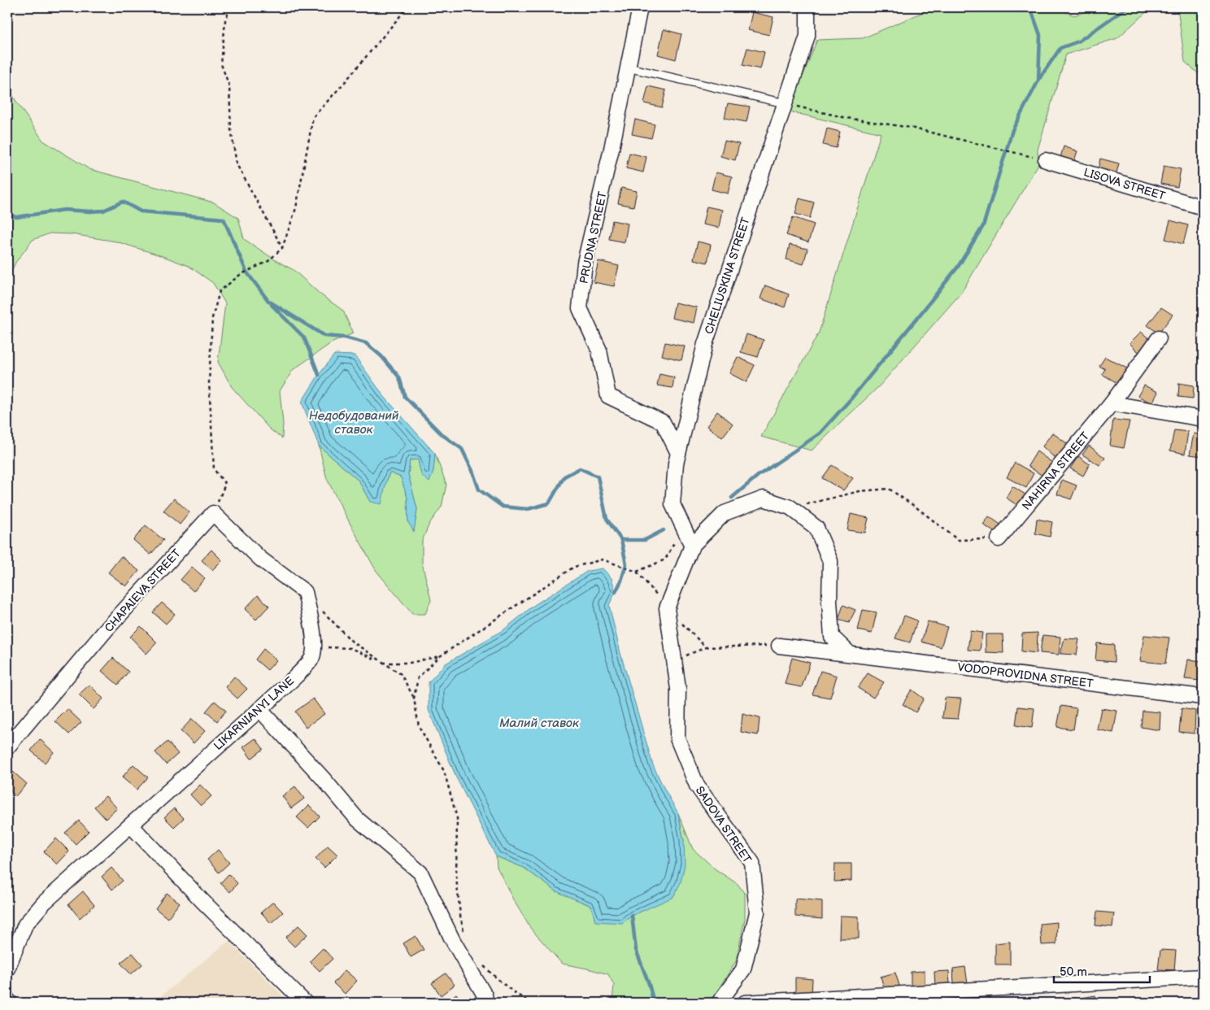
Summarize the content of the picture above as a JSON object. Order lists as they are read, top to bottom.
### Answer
{
  "streets": {
    "street": [
      "LISOVA STREET",
      "PRUDNA STREET",
      "CHELIUSKINA STREET",
      "NAHIRNA STREET",
      "CHAPAIEVA STREET",
      "VODOPROVIDNA STREET",
      "LIKARNIANYI LANE",
      "SADOVA STREET"
    ]
  },
  "water": ["Недобудований ставок", "Малий ставок"],
  "scale_bar": "50 m"
}
